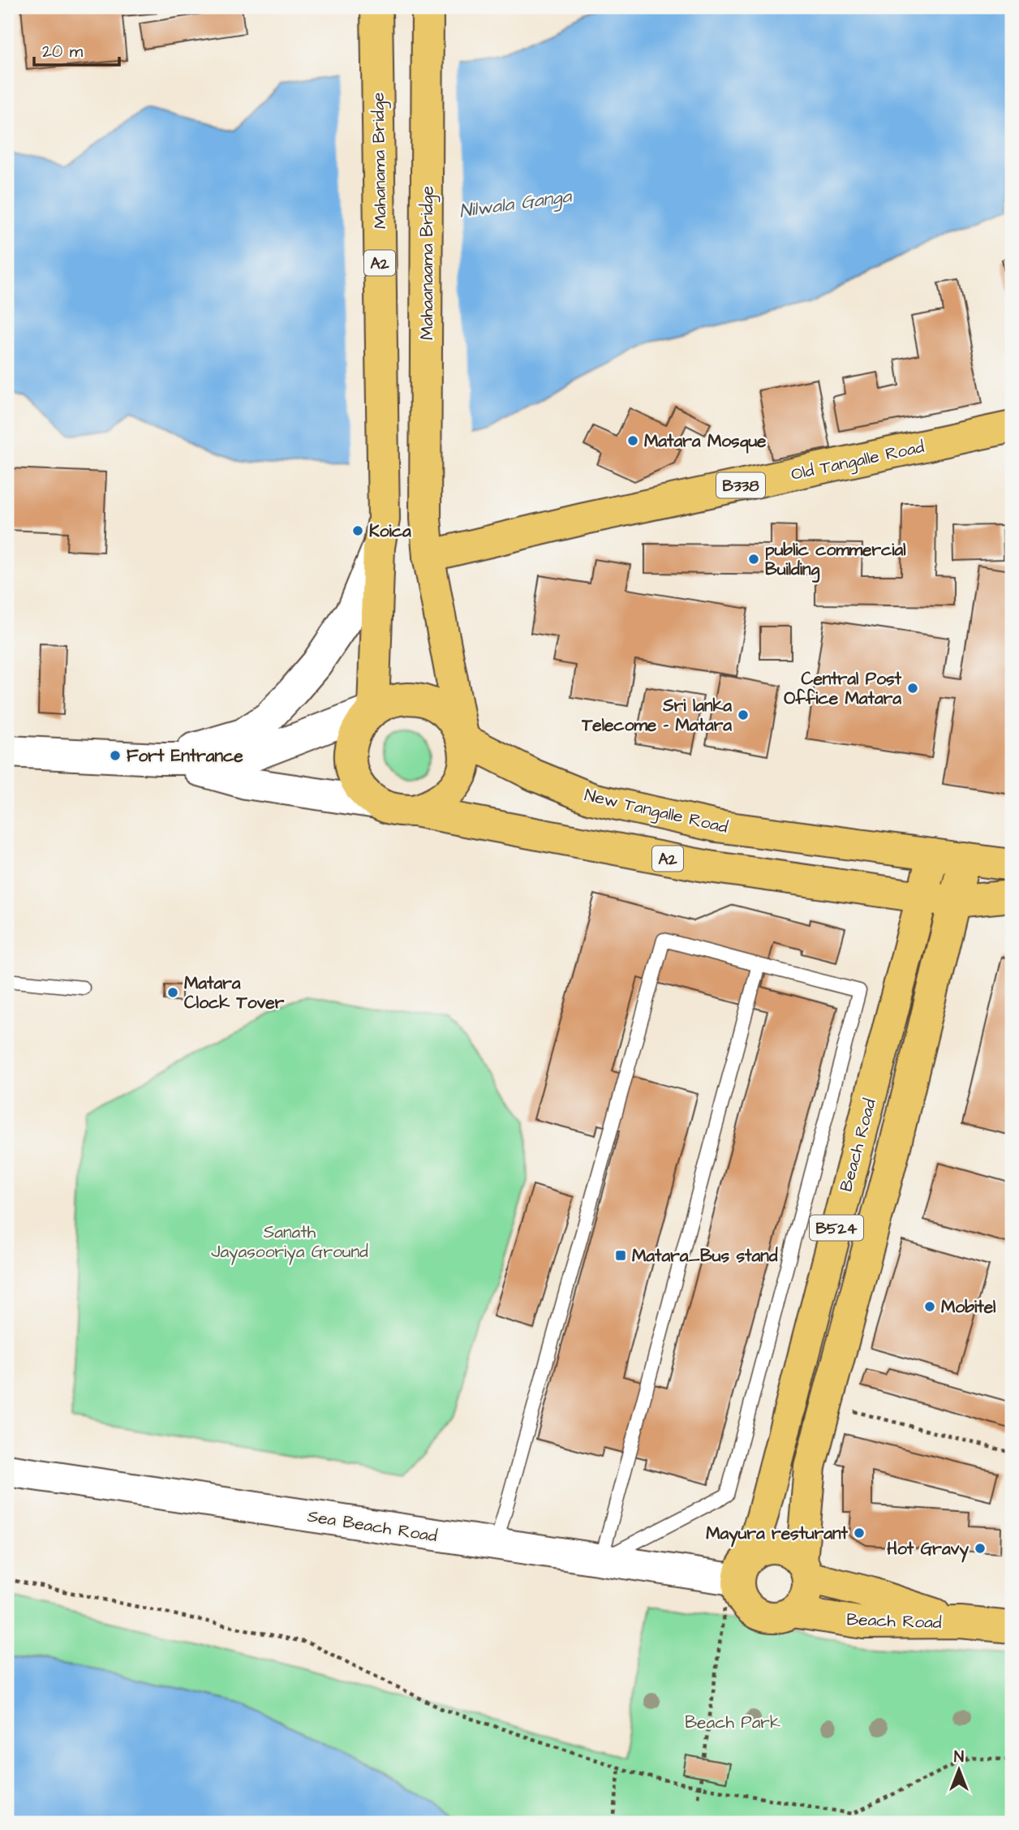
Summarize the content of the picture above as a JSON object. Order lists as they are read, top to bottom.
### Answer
{
  "streets": {
    "main road": [
      "Mahanama Bridge",
      "A2",
      "Mahaanaama Bridge",
      "Old Tangalle Road",
      "B338",
      "New Tangalle Road",
      "Beach Road",
      "B524"
    ],
    "street": ["Sea Beach Road"]
  },
  "crossings": [
    ["Mahanama Bridge", "A2"],
    ["A2", "New Tangalle Road"],
    ["A2", "Beach Road"],
    ["Mahaanaama Bridge", "Old Tangalle Road"],
    ["New Tangalle Road", "Beach Road"],
    ["Beach Road", "Sea Beach Road"]
  ],
  "water": ["Nilwala Ganga"],
  "parks": ["Sanath Jayasooriya Ground", "Beach Park"],
  "places": {
    "other": [
      "Matara Mosque",
      "Koica",
      "public commercial Building",
      "Central Post Office Matara",
      "Sri lanka Telecome - Matara",
      "Fort Entrance",
      "Matara Clock Tover",
      "Mobitel",
      "Mayura resturant",
      "Hot Gravy"
    ],
    "transit": ["Matara_Bus stand"]
  },
  "scale_bar": "20 m",
  "north": "top"
}
